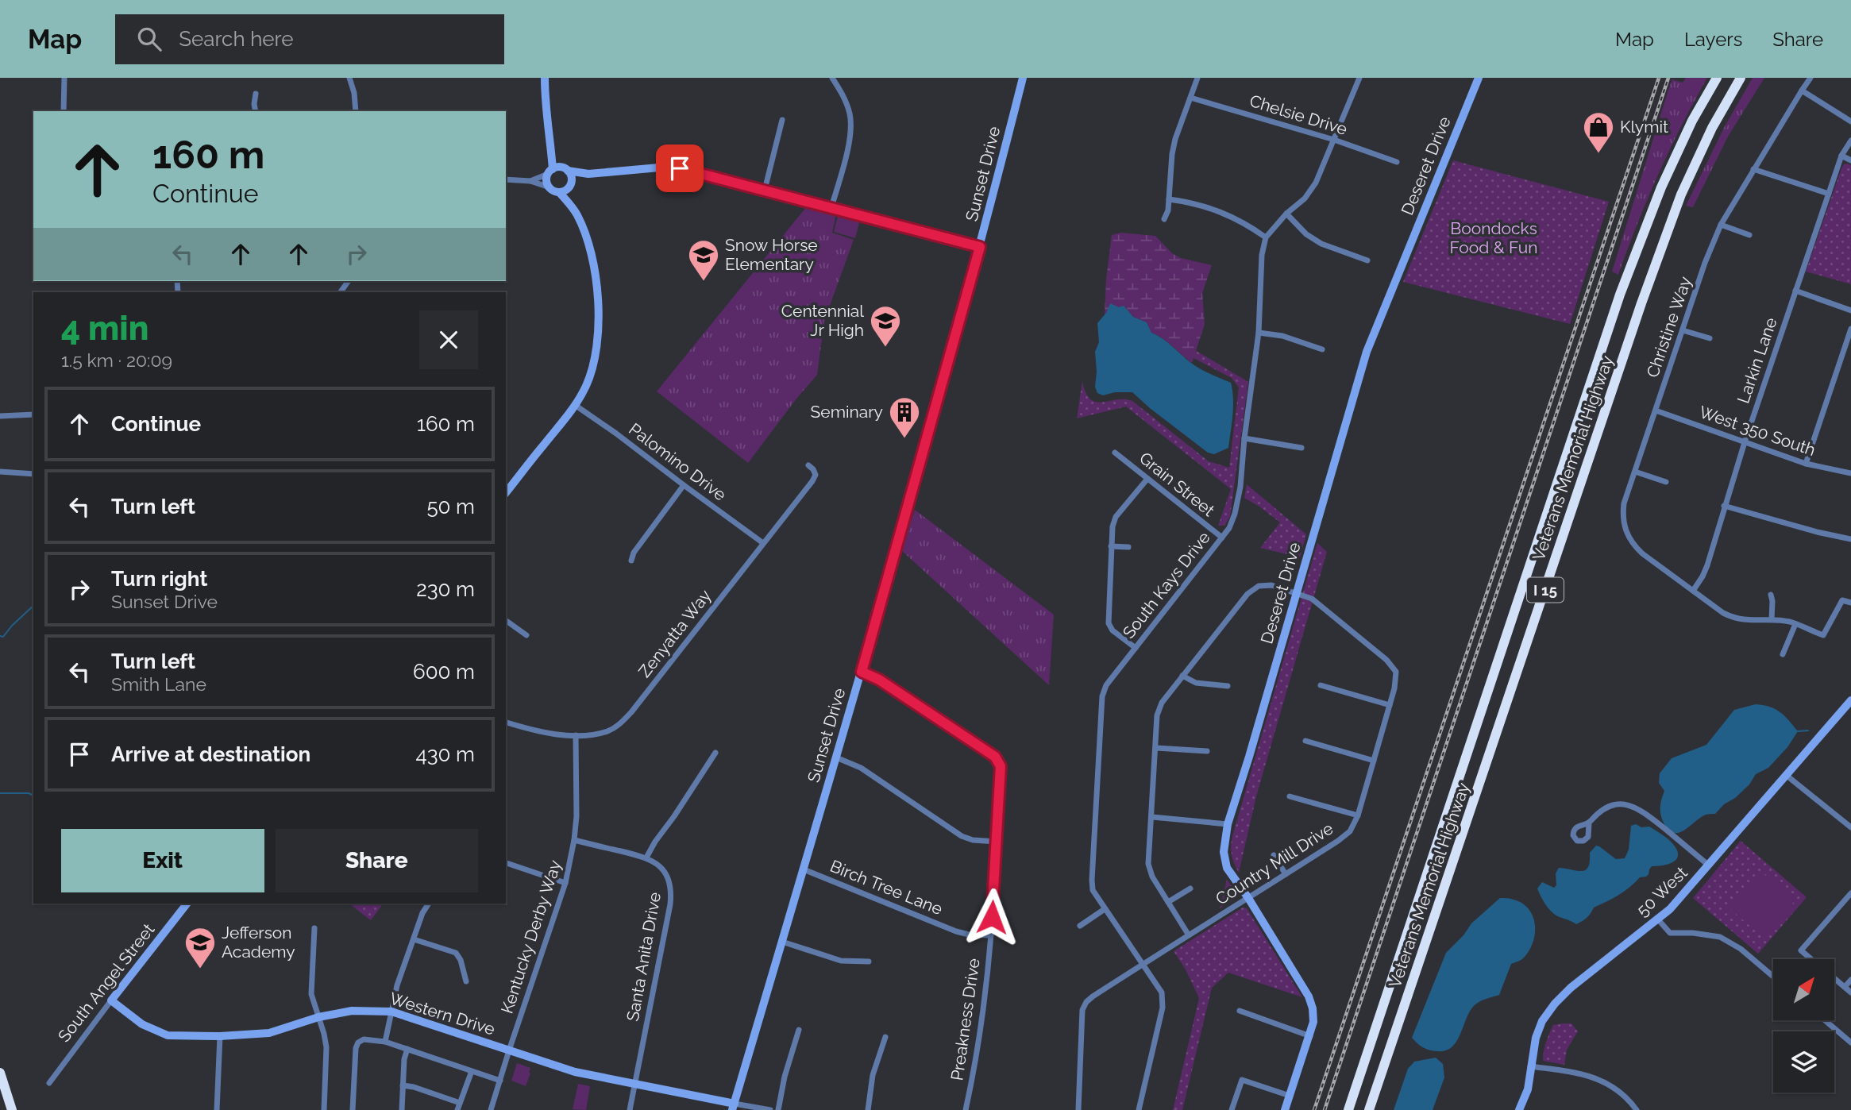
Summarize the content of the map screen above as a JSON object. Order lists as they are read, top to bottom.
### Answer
{
  "streets": {
    "highway": ["Veterans Memorial Highway", "I 15"],
    "street": [
      "Chelsie Drive",
      "Deseret Drive",
      "Sunset Drive",
      "Christine Way",
      "Larkin Lane",
      "West 350 South",
      "Palomino Drive",
      "Grain Street",
      "South Kays Drive",
      "Zenyatta Way",
      "Country Mill Drive",
      "Birch Tree Lane",
      "50 West",
      "Kentucky Derby Way",
      "Santa Anita Drive",
      "South Angel Street",
      "Western Drive",
      "Preakness Drive"
    ]
  },
  "crossings": [
    ["Deseret Drive", "Country Mill Drive"],
    ["Sunset Drive", "Birch Tree Lane"],
    ["Sunset Drive", "Western Drive"],
    ["Sunset Drive", "Preakness Drive"],
    ["Christine Way", "Larkin Lane"],
    ["Christine Way", "West 350 South"],
    ["Larkin Lane", "West 350 South"],
    ["Palomino Drive", "Zenyatta Way"],
    ["Grain Street", "South Kays Drive"],
    ["South Kays Drive", "Country Mill Drive"],
    ["Zenyatta Way", "Kentucky Derby Way"],
    ["Birch Tree Lane", "Preakness Drive"],
    ["Kentucky Derby Way", "Santa Anita Drive"],
    ["Kentucky Derby Way", "Western Drive"],
    ["Santa Anita Drive", "Western Drive"],
    ["South Angel Street", "Western Drive"]
  ],
  "parks": ["Boondocks Food & Fun"],
  "places": {
    "shop": ["Klymit"],
    "school or university": ["Snow Horse Elementary", "Centennial Jr High", "Jefferson Academy"],
    "building": ["Seminary"]
  },
  "north": "top right",
  "page": {
    "header": "Map",
    "search": "Search here",
    "nav": ["Map", "Layers", "Share"],
    "turn": ["160 m", "Continue"],
    "heading": ["4 min", "1.5 km · 20:09"],
    "list": [
      {
        "name": "Continue",
        "value": "160 m"
      },
      {
        "name": "Turn left",
        "value": "50 m"
      },
      {
        "name": "Turn right",
        "note": "Sunset Drive",
        "value": "230 m"
      },
      {
        "name": "Turn left",
        "note": "Smith Lane",
        "value": "600 m"
      },
      {
        "name": "Arrive at destination",
        "value": "430 m"
      }
    ],
    "buttons": ["Exit", "Share"]
  }
}
